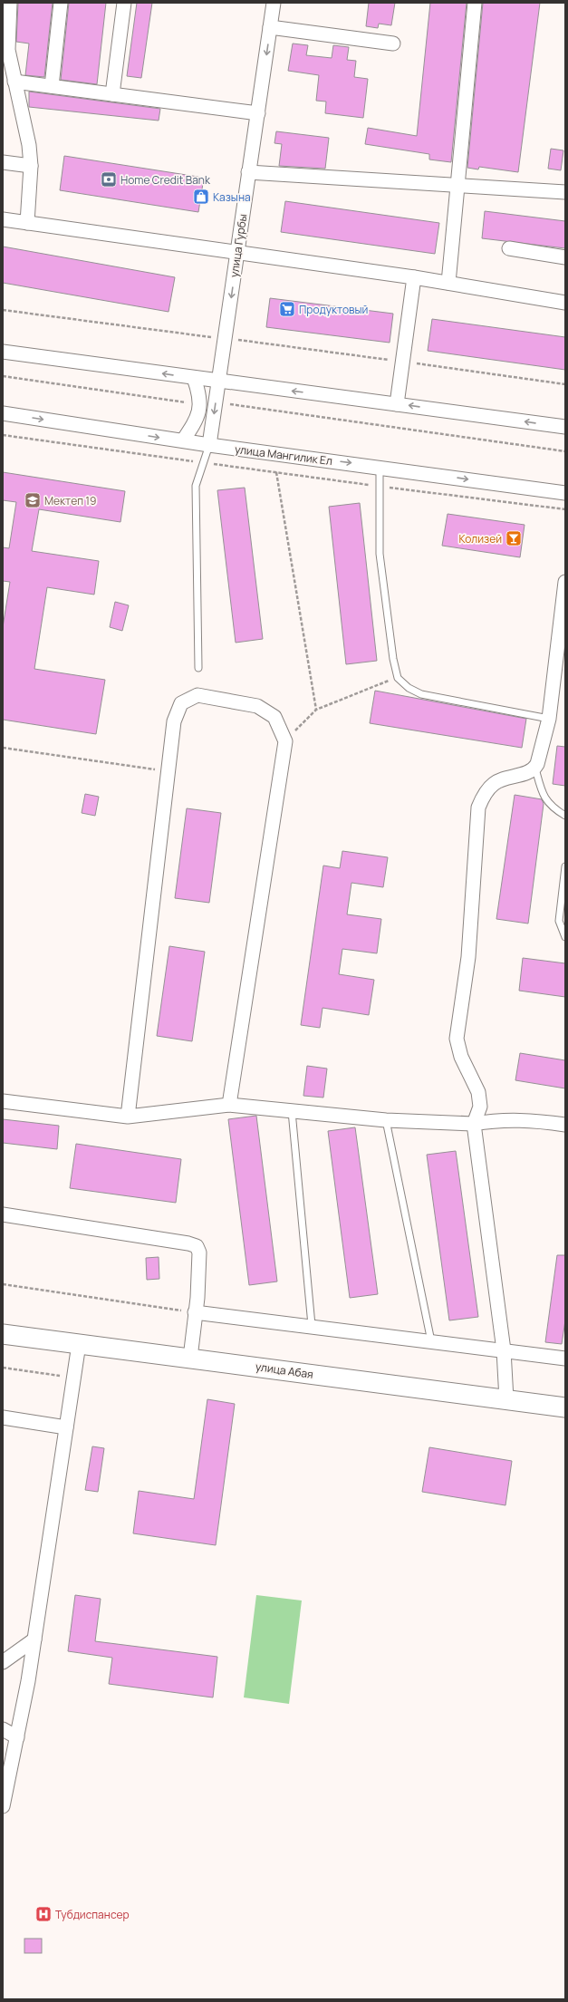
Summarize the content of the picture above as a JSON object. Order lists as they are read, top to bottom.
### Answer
{
  "streets": {
    "street": ["улица Гурбы", "улица Мангилик Ел", "улица Абая"]
  },
  "crossings": [
    ["улица Гурбы", "улица Мангилик Ел"]
  ],
  "one_way": ["улица Гурбы"],
  "places": {
    "bank": ["Home Credit Bank"],
    "shop": ["Казына"],
    "supermarket": ["Продуктовый"],
    "school or university": ["Мектеп 19"],
    "bar": ["Колизей"],
    "hospital": ["Тубдиспансер"]
  }
}
